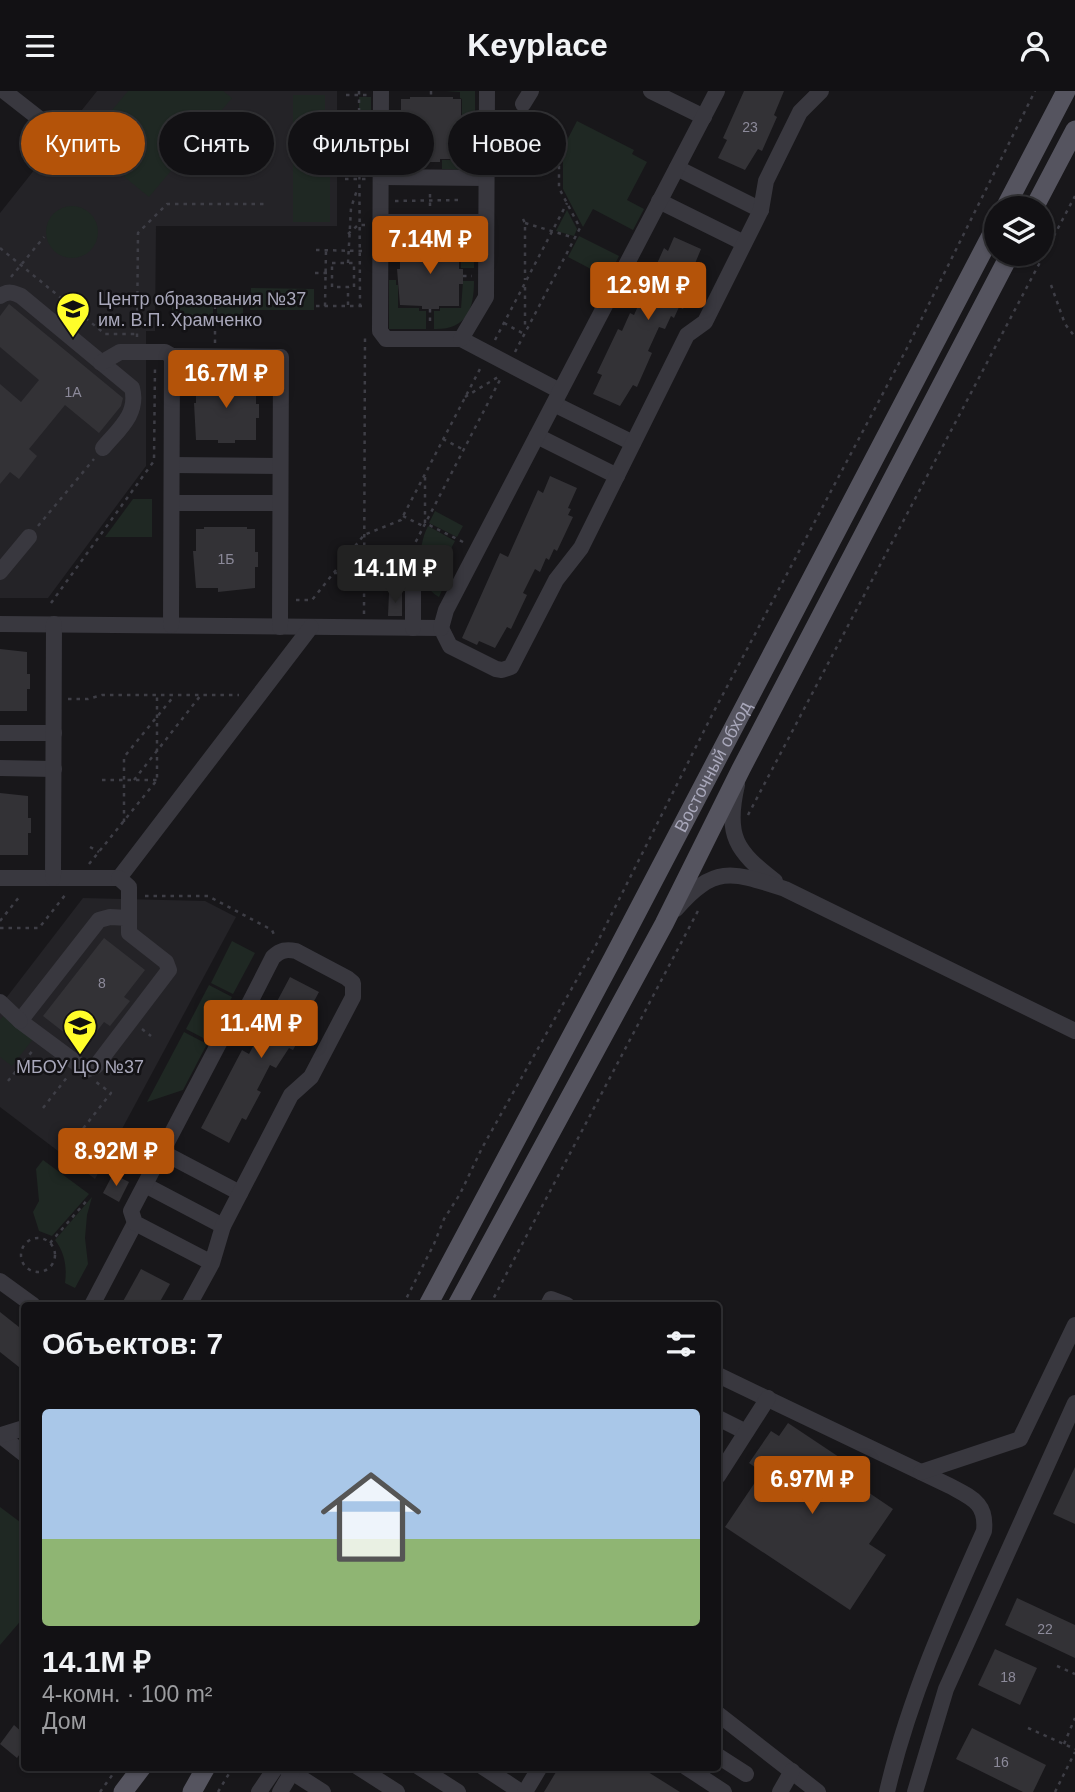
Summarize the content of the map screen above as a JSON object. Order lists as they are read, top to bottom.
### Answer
{
  "streets": {
    "main road": ["Восточный обход"]
  },
  "places": {
    "school or university": ["Центр образования №37 им. В.П. Храмченко", "МБОУ ЦО №37"]
  },
  "house_numbers": [
    "23",
    "1А",
    "1Б",
    "8",
    "22",
    "18",
    "16"
  ],
  "page": {
    "header": "Keyplace",
    "chip": [
      "Купить",
      "Снять",
      "Фильтры",
      "Новое"
    ],
    "price": [
      "7.14M ₽",
      "12.9M ₽",
      "16.7M ₽",
      "14.1M ₽",
      "11.4M ₽",
      "8.92M ₽",
      "6.97M ₽"
    ],
    "heading": "Объектов: 7",
    "list": [
      {
        "name": "14.1M ₽",
        "note": "4-комн. · 100 m² · Дом"
      }
    ]
  }
}
